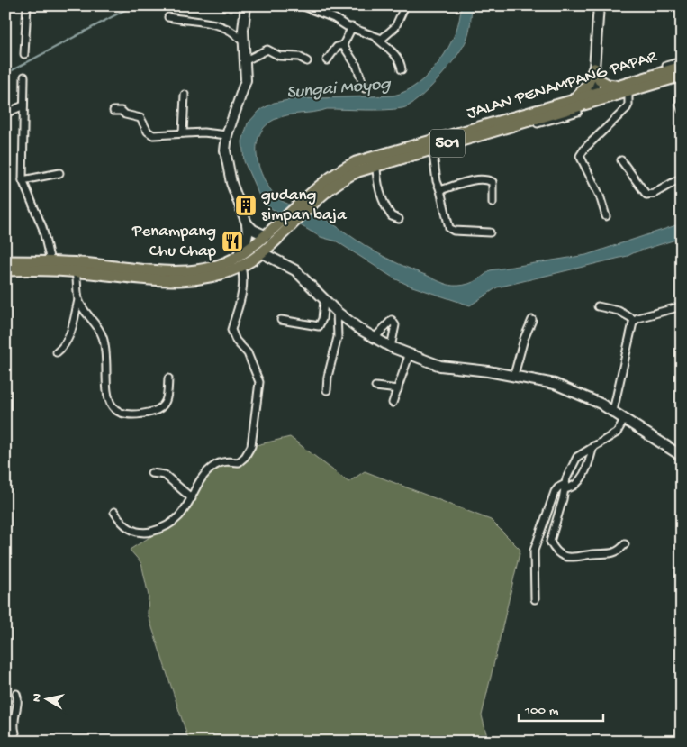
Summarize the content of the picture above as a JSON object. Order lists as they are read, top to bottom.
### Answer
{
  "streets": {
    "main road": ["JALAN PENAMPANG PAPAR", "501"]
  },
  "water": ["Sungai Moyog"],
  "places": {
    "building": ["gudang simpan baja"],
    "restaurant": ["Penampang Chu Chap"]
  },
  "scale_bar": "100 m",
  "north": "left"
}
